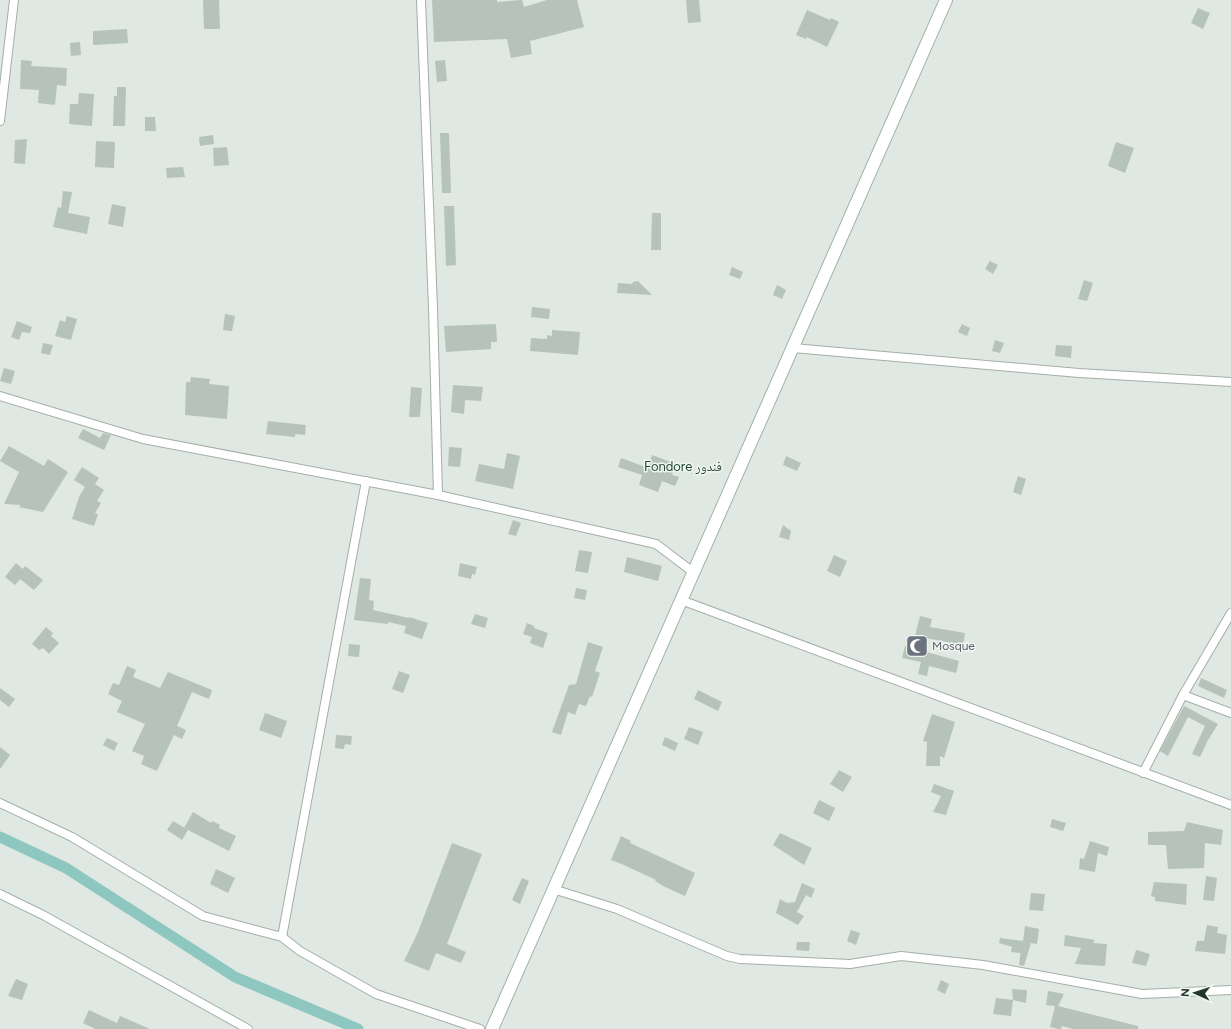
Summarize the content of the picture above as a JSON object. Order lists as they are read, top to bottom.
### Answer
{
  "districts": ["Fondore فندور"],
  "places": {
    "mosque": ["Mosque"]
  },
  "north": "left"
}
